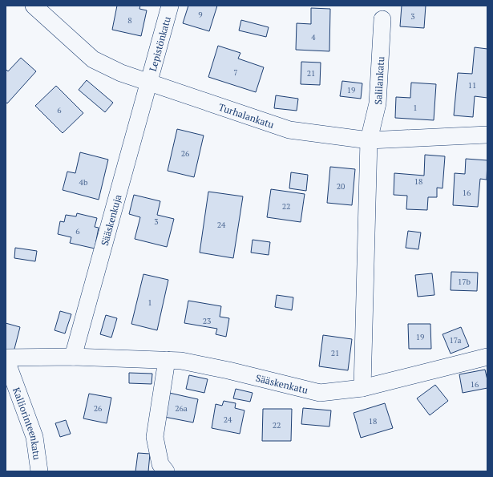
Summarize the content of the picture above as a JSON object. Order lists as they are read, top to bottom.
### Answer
{
  "streets": {
    "street": [
      "Lepistönkatu",
      "Salilankatu",
      "Turhalankatu",
      "Sääskenkuja",
      "Sääskenkatu",
      "Kalliorinteenkatu"
    ]
  },
  "crossings": [
    ["Lepistönkatu", "Turhalankatu"],
    ["Lepistönkatu", "Sääskenkuja"],
    ["Salilankatu", "Turhalankatu"],
    ["Salilankatu", "Sääskenkatu"],
    ["Turhalankatu", "Sääskenkuja"],
    ["Sääskenkuja", "Sääskenkatu"],
    ["Sääskenkatu", "Kalliorinteenkatu"]
  ],
  "house_numbers": [
    "9",
    "3",
    "8",
    "4",
    "7",
    "21",
    "11",
    "19",
    "1",
    "6",
    "26",
    "18",
    "4b",
    "20",
    "16",
    "22",
    "3",
    "24",
    "6",
    "17b",
    "1",
    "23",
    "19",
    "17a",
    "21",
    "16",
    "26",
    "26a",
    "24",
    "18",
    "22"
  ]
}
